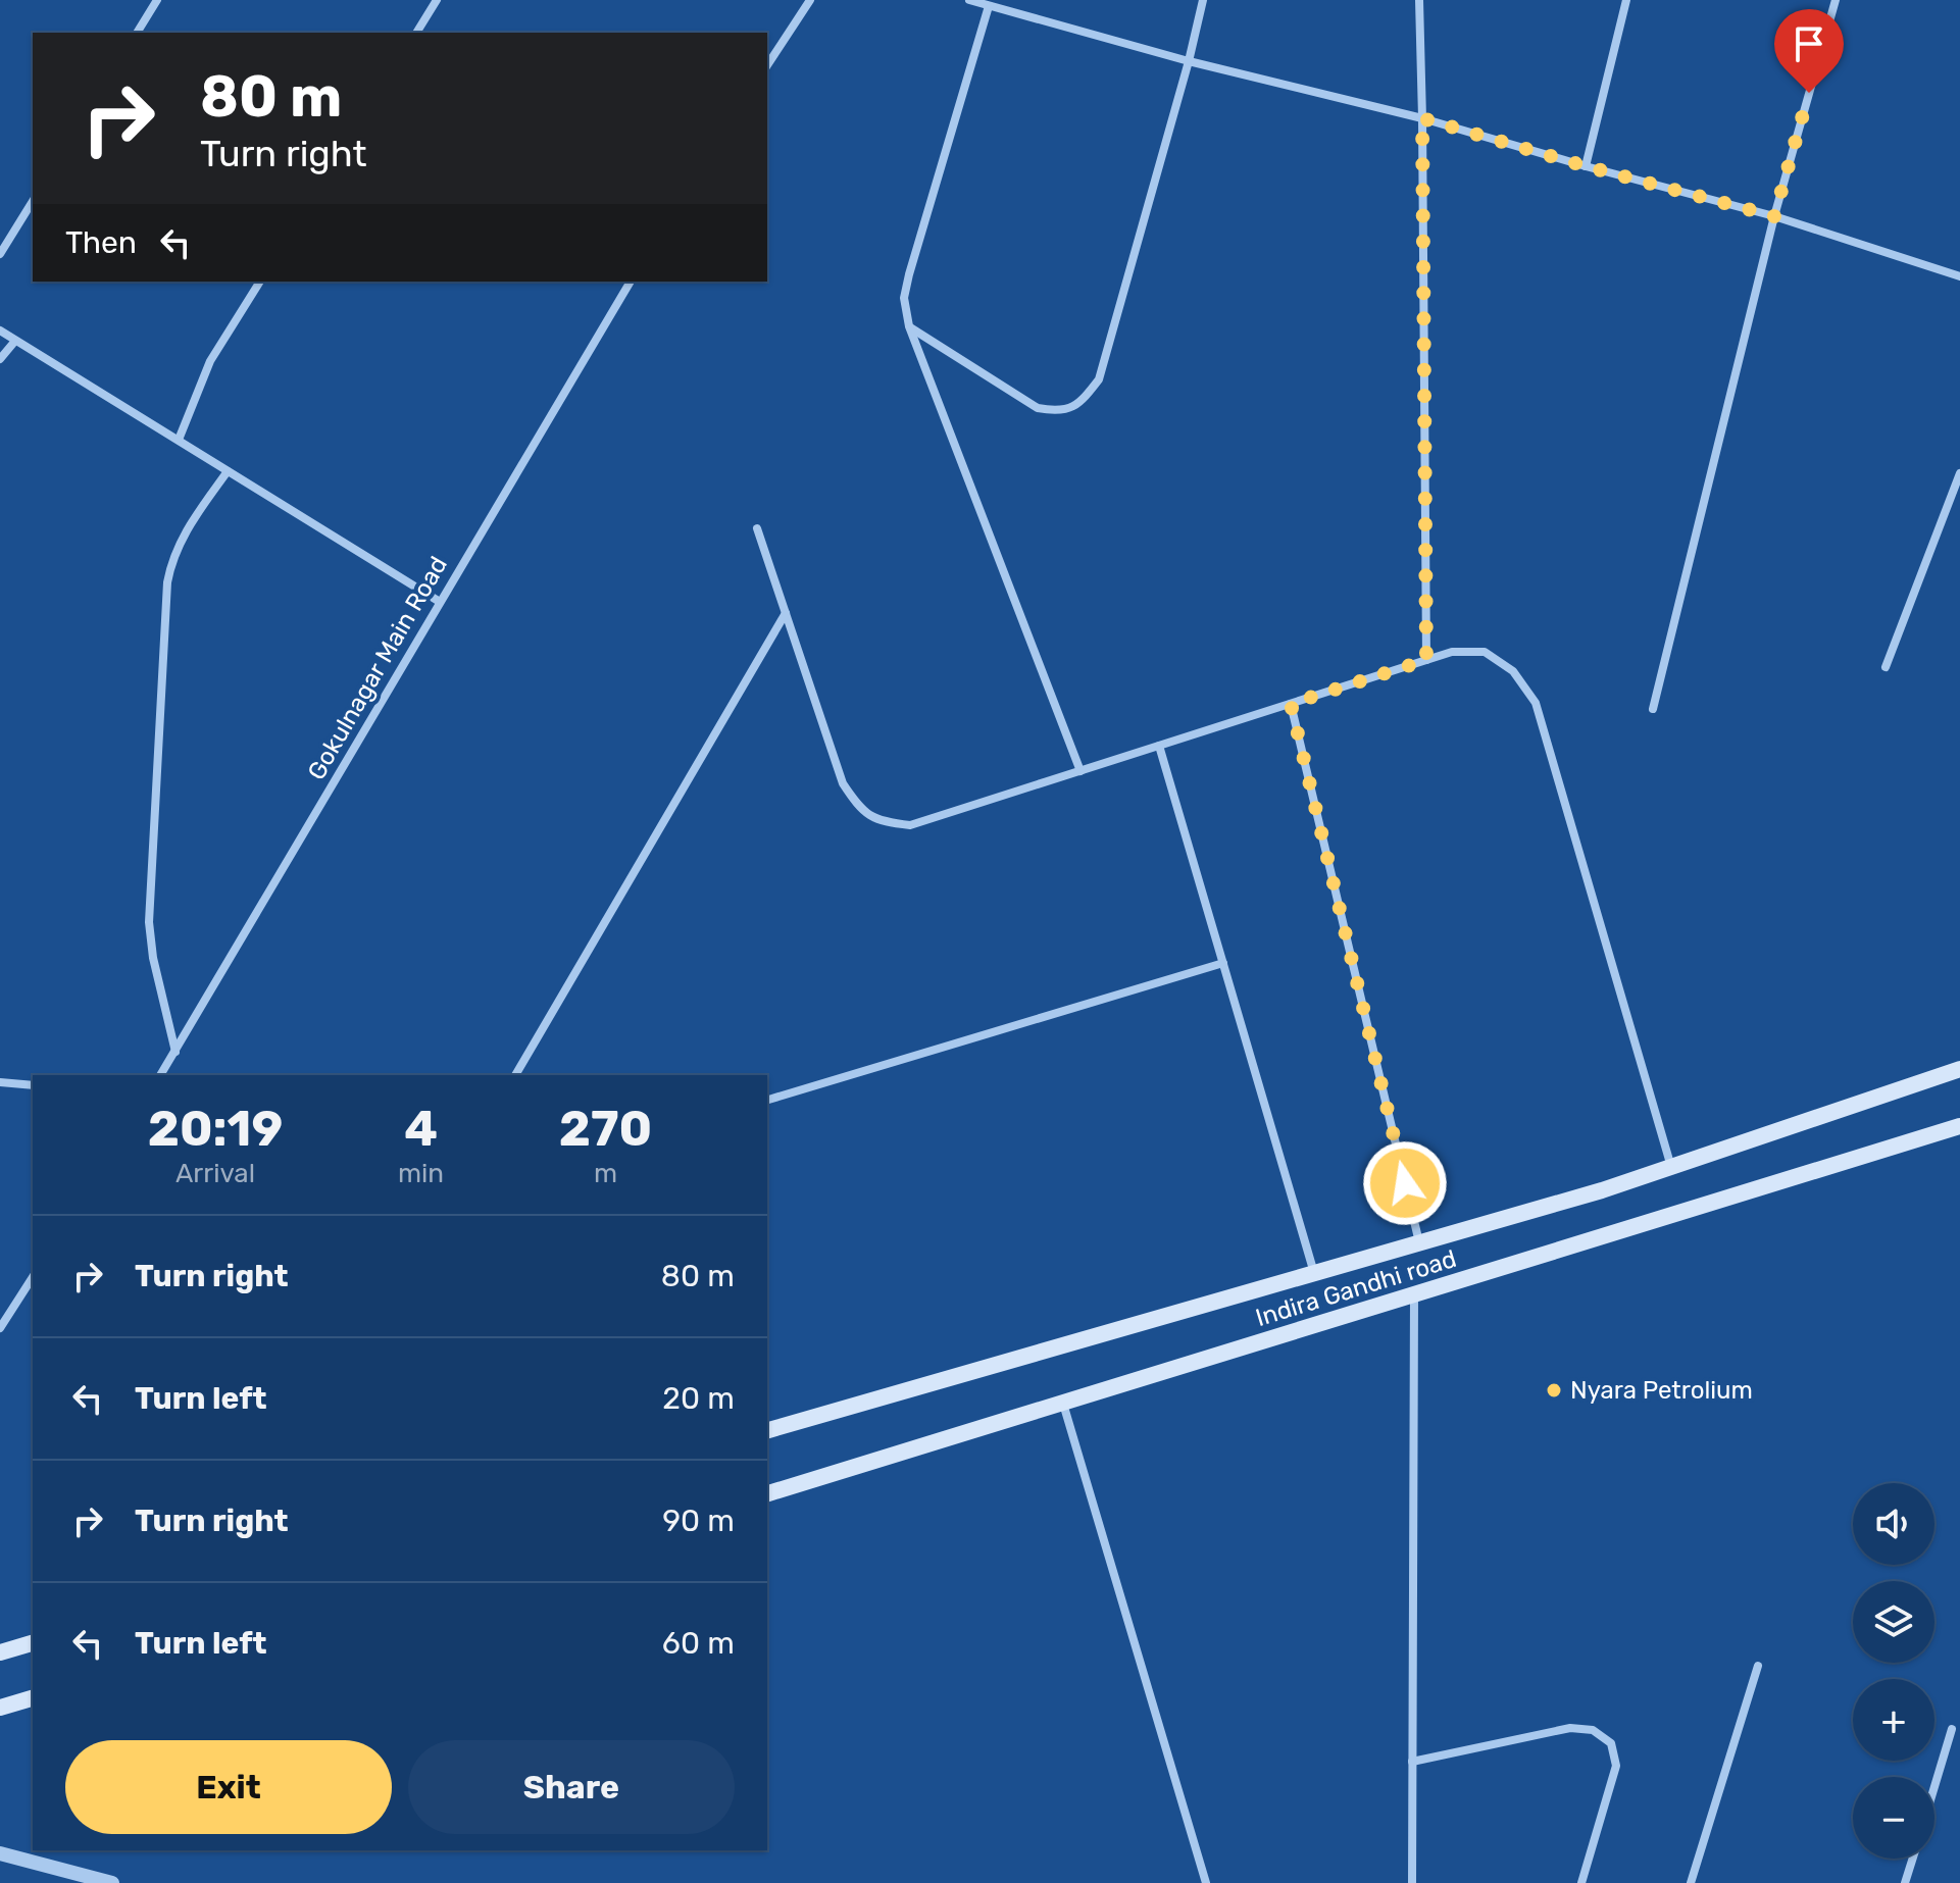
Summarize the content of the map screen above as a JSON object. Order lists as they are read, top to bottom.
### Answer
{
  "streets": {
    "main road": ["Indira Gandhi road"],
    "street": ["Gokulnagar Main Road"]
  },
  "places": ["Nyara Petrolium"],
  "page": {
    "turn": ["80 m", "Turn right"],
    "then": "Then",
    "eta": [
      "20:19",
      "Arrival",
      "4",
      "min",
      "270",
      "m"
    ],
    "list": [
      {
        "name": "Turn right",
        "value": "80 m"
      },
      {
        "name": "Turn left",
        "value": "20 m"
      },
      {
        "name": "Turn right",
        "value": "90 m"
      },
      {
        "name": "Turn left",
        "value": "60 m"
      }
    ],
    "map_buttons": ["+", "−"],
    "buttons": ["Exit", "Share"]
  }
}
